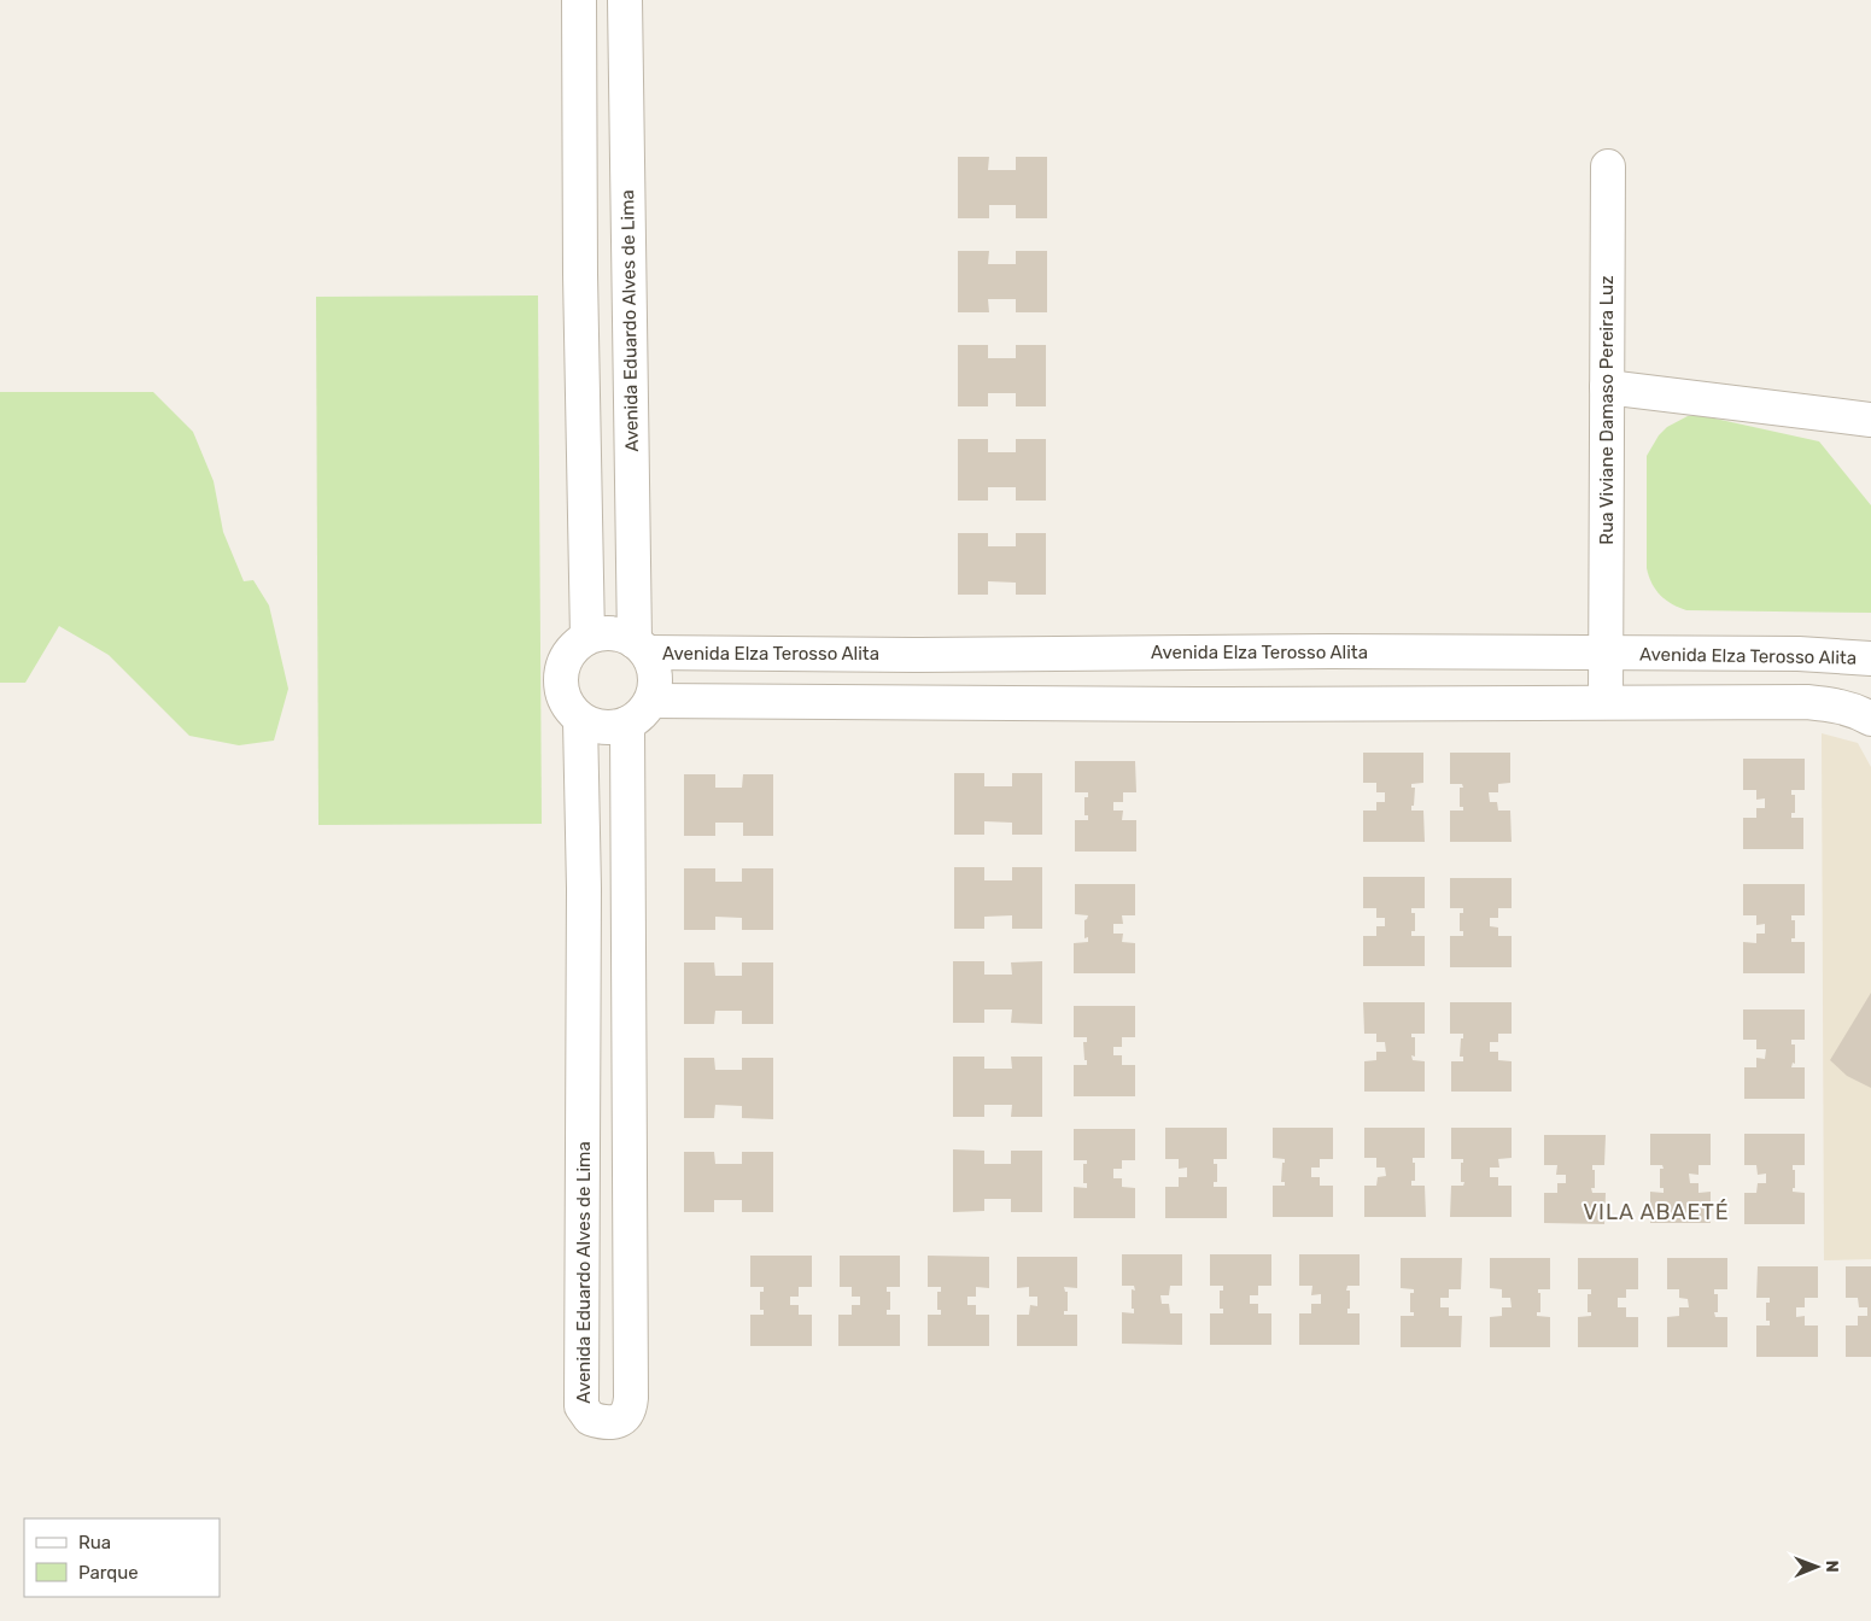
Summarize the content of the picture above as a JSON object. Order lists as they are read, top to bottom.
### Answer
{
  "streets": {
    "street": ["Avenida Eduardo Alves de Lima", "Rua Viviane Damaso Pereira Luz", "Avenida Elza Terosso Alita"]
  },
  "crossings": [
    ["Avenida Eduardo Alves de Lima", "Avenida Elza Terosso Alita"],
    ["Rua Viviane Damaso Pereira Luz", "Avenida Elza Terosso Alita"]
  ],
  "districts": ["VILA ABAETÉ"],
  "legend": ["Rua", "Parque"],
  "north": "right"
}
